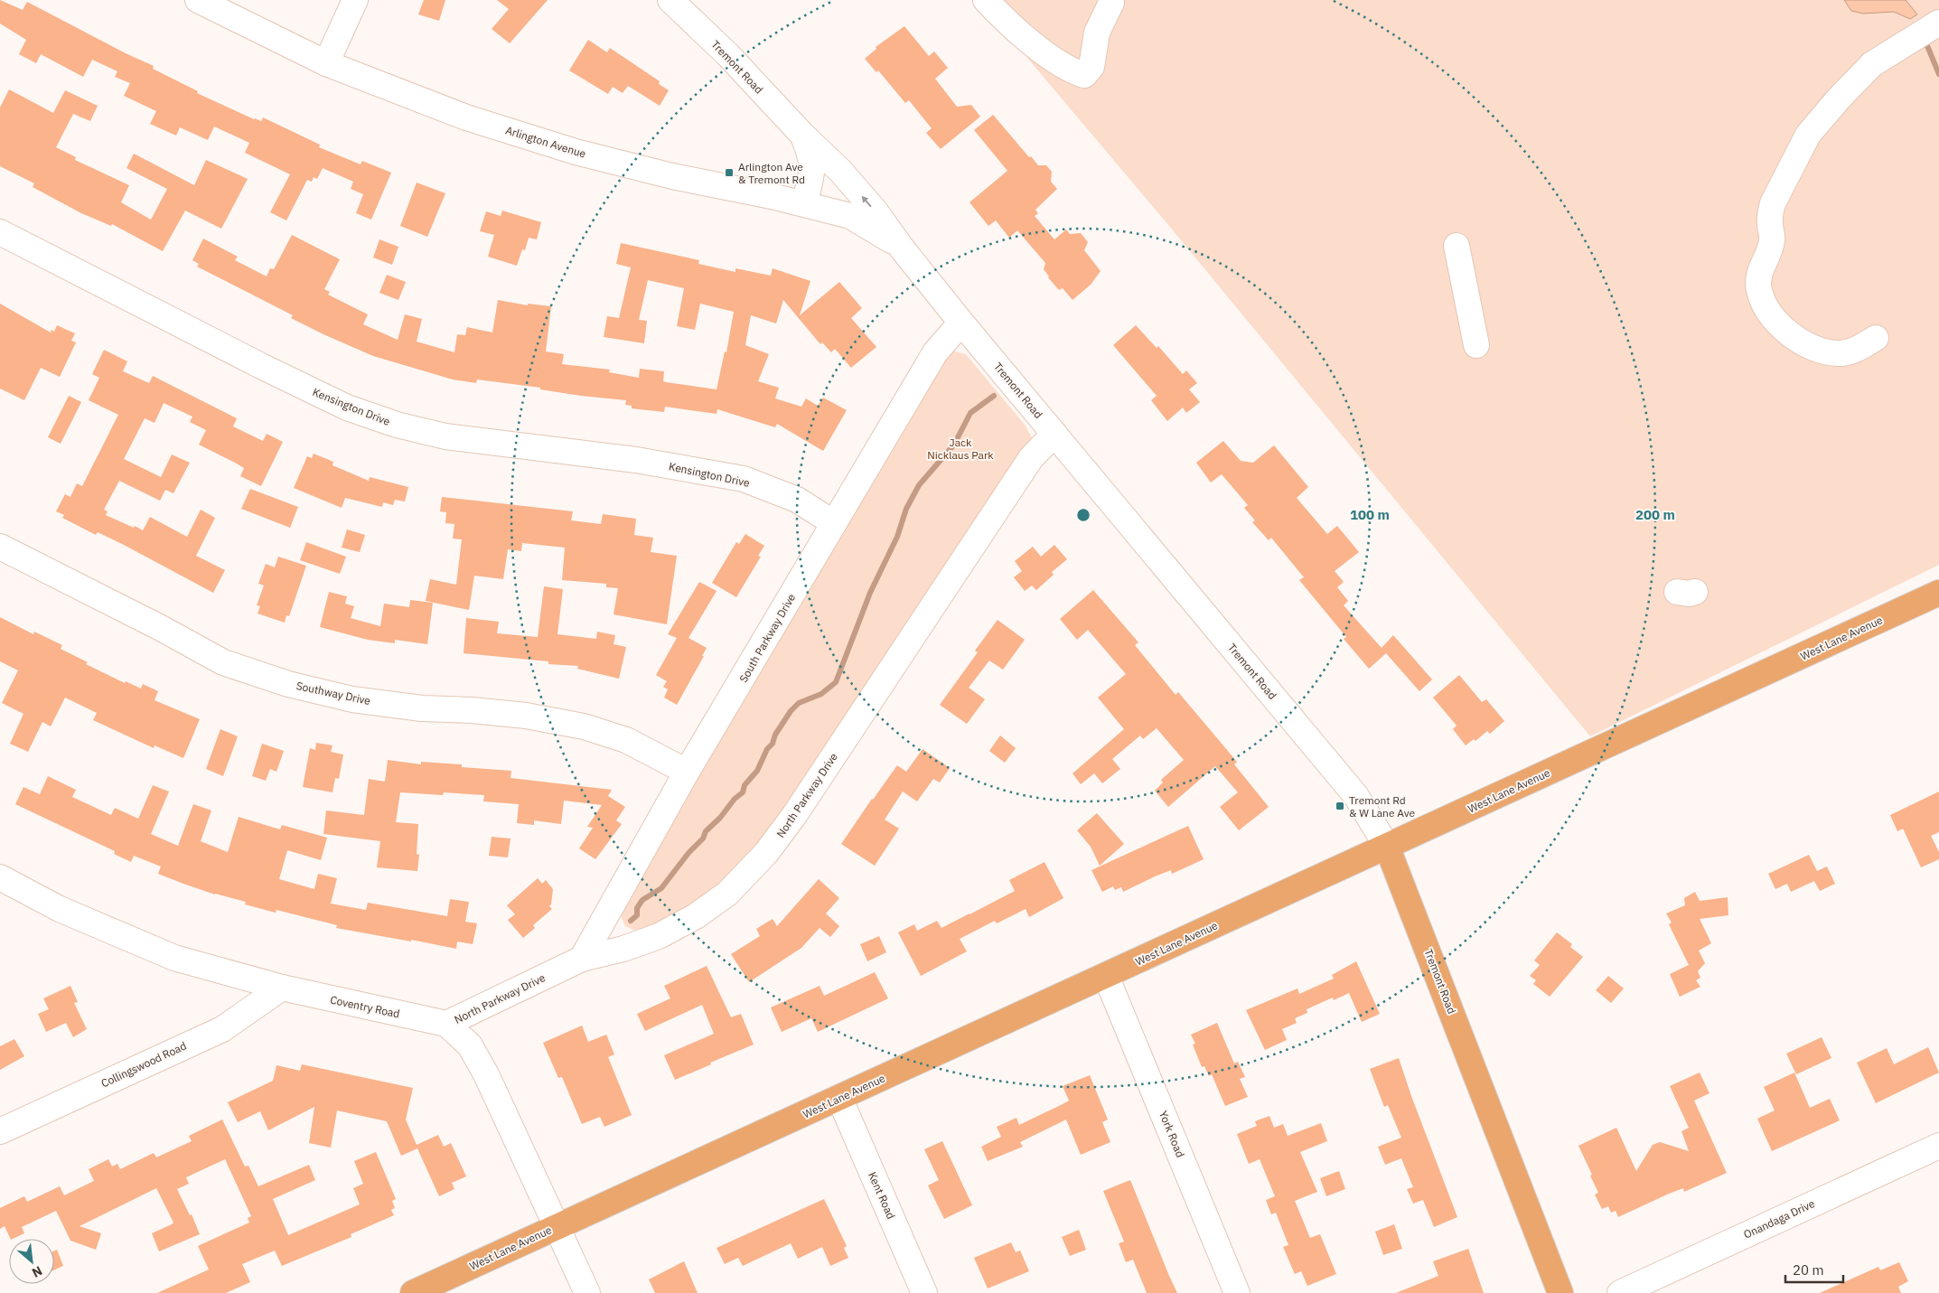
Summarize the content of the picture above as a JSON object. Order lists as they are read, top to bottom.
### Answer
{
  "streets": {
    "main road": ["Tremont Road", "West Lane Avenue"],
    "street": [
      "Arlington Avenue",
      "Kensington Drive",
      "South Parkway Drive",
      "Southway Drive",
      "North Parkway Drive",
      "Coventry Road",
      "Collingswood Road",
      "York Road",
      "Kent Road",
      "Onandaga Drive"
    ]
  },
  "crossings": [
    ["Tremont Road", "Arlington Avenue"],
    ["Tremont Road", "South Parkway Drive"],
    ["Tremont Road", "West Lane Avenue"],
    ["Tremont Road", "North Parkway Drive"],
    ["Kensington Drive", "South Parkway Drive"],
    ["South Parkway Drive", "Southway Drive"],
    ["South Parkway Drive", "North Parkway Drive"],
    ["West Lane Avenue", "York Road"],
    ["West Lane Avenue", "Kent Road"],
    ["North Parkway Drive", "Coventry Road"],
    ["Coventry Road", "Collingswood Road"]
  ],
  "parks": ["Jack Nicklaus Park"],
  "places": {
    "transit": ["Arlington Ave & Tremont Rd", "Tremont Rd & W Lane Ave"]
  },
  "scale_bar": "20 m",
  "north": "bottom right",
  "rings": ["100 m", "200 m"]
}
